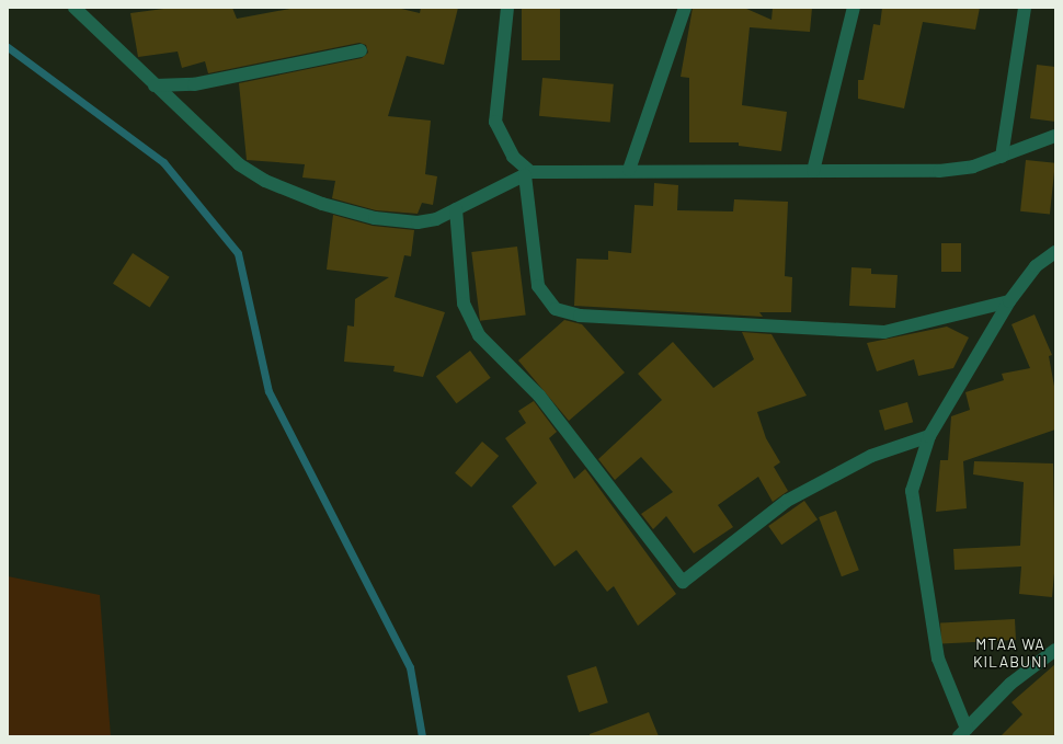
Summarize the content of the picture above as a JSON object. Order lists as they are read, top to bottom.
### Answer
{
  "districts": ["MTAA WA KILABUNI"]
}
